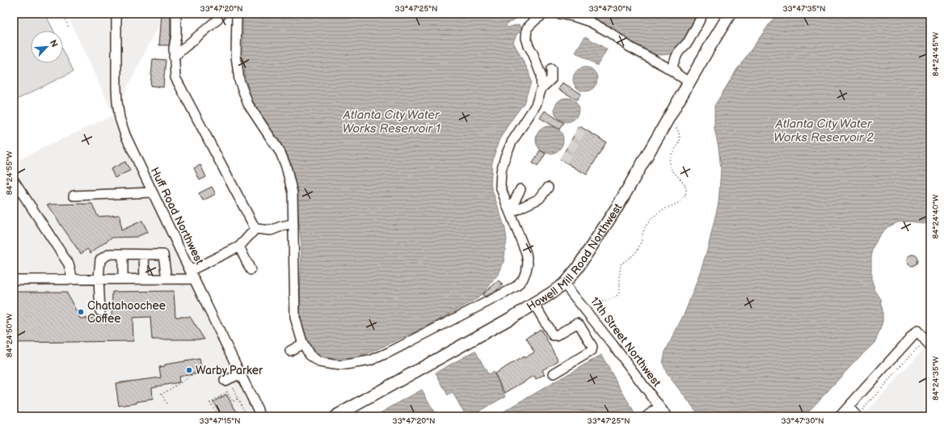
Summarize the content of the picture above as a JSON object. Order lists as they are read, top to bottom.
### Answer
{
  "streets": {
    "main road": ["Howell Mill Road Northwest"],
    "street": ["Huff Road Northwest", "17th Street Northwest"]
  },
  "crossings": [
    ["Howell Mill Road Northwest", "17th Street Northwest"]
  ],
  "water": ["Atlanta City Water Works Reservoir 1", "Atlanta City Water Works Reservoir 2"],
  "places": ["Chattahoochee Coffee", "Warby Parker"],
  "north": "top right",
  "coordinates": [
    "33°47'20\"N",
    "33°47'25\"N",
    "33°47'30\"N",
    "33°47'35\"N",
    "84°24'45\"W",
    "84°24'55\"W",
    "84°24'40\"W",
    "84°24'50\"W",
    "84°24'35\"W",
    "33°47'15\"N"
  ]
}
